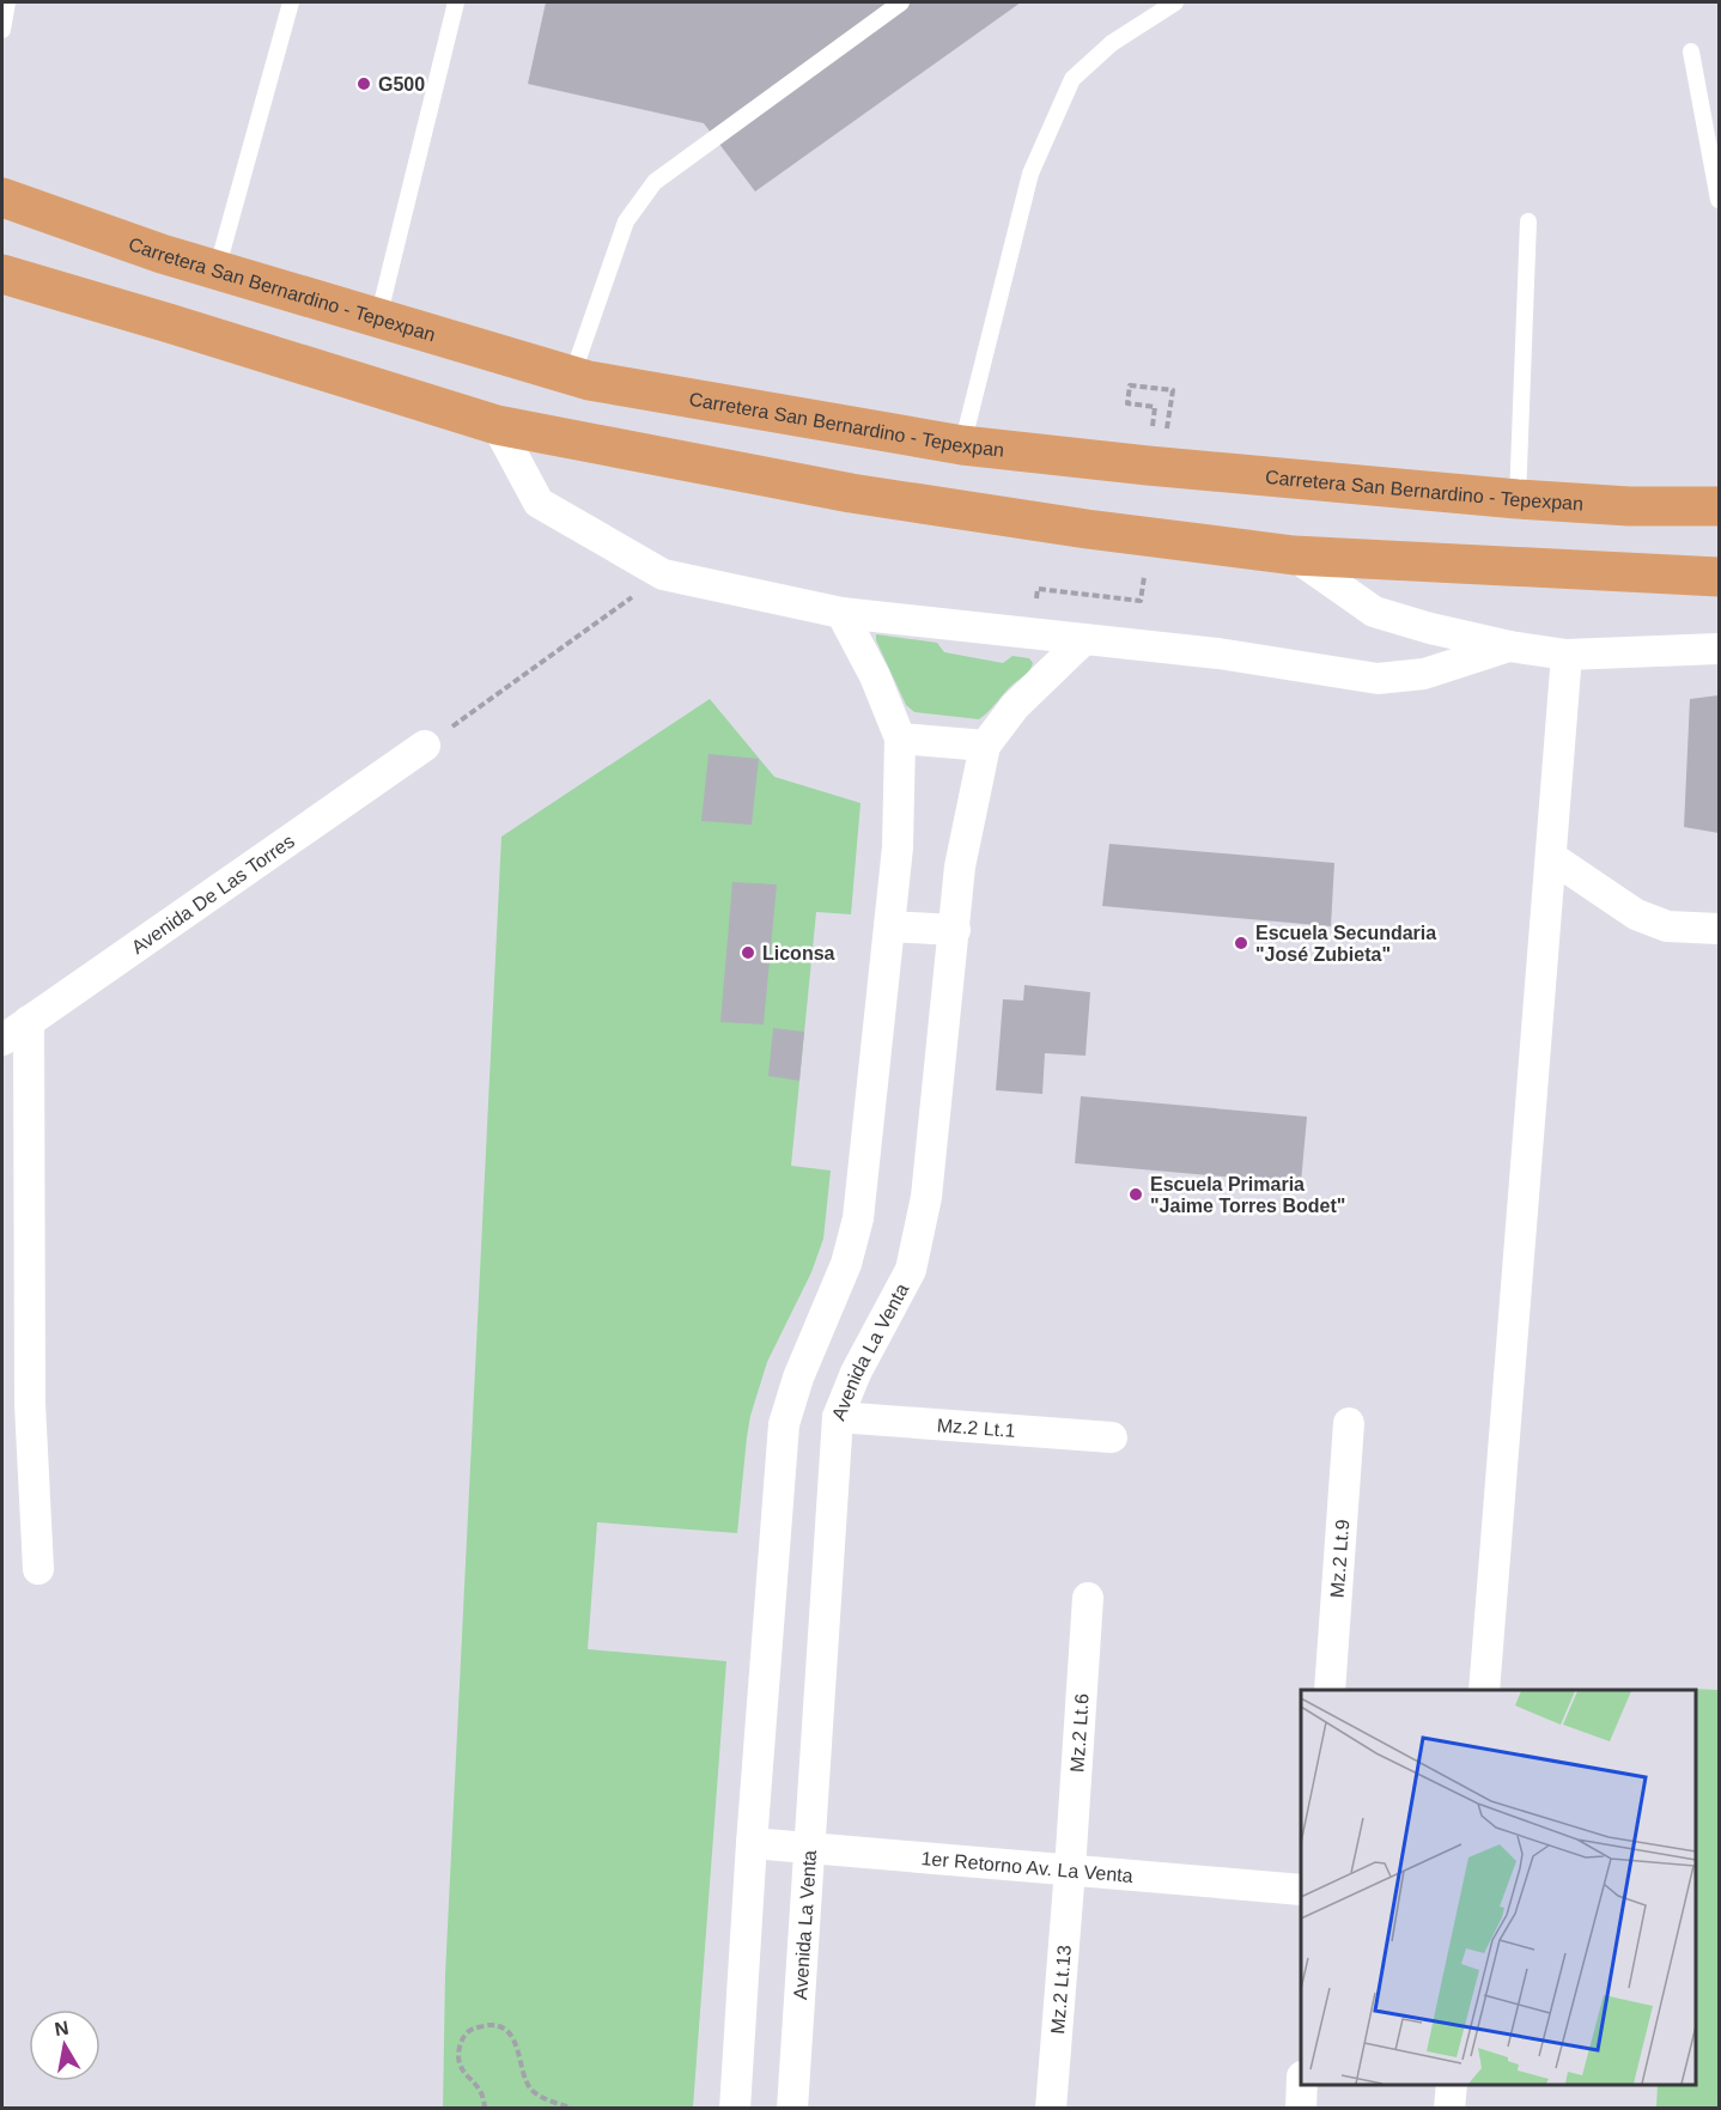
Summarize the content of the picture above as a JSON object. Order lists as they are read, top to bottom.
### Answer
{
  "streets": {
    "highway": ["Carretera San Bernardino - Tepexpan"],
    "street": [
      "Avenida De Las Torres",
      "Avenida La Venta",
      "Mz.2 Lt.1",
      "Mz.2 Lt.9",
      "Mz.2 Lt.6",
      "1er Retorno Av. La Venta",
      "Mz.2 Lt.13"
    ]
  },
  "crossings": [
    ["Avenida La Venta", "Mz.2 Lt.1"],
    ["Avenida La Venta", "1er Retorno Av. La Venta"],
    ["Mz.2 Lt.6", "1er Retorno Av. La Venta"],
    ["Mz.2 Lt.6", "Mz.2 Lt.13"],
    ["1er Retorno Av. La Venta", "Mz.2 Lt.13"]
  ],
  "places": [
    "G500",
    "Escuela Secundaria \"José Zubieta\"",
    "Liconsa",
    "Escuela Primaria \"Jaime Torres Bodet\""
  ],
  "north": "top"
}
